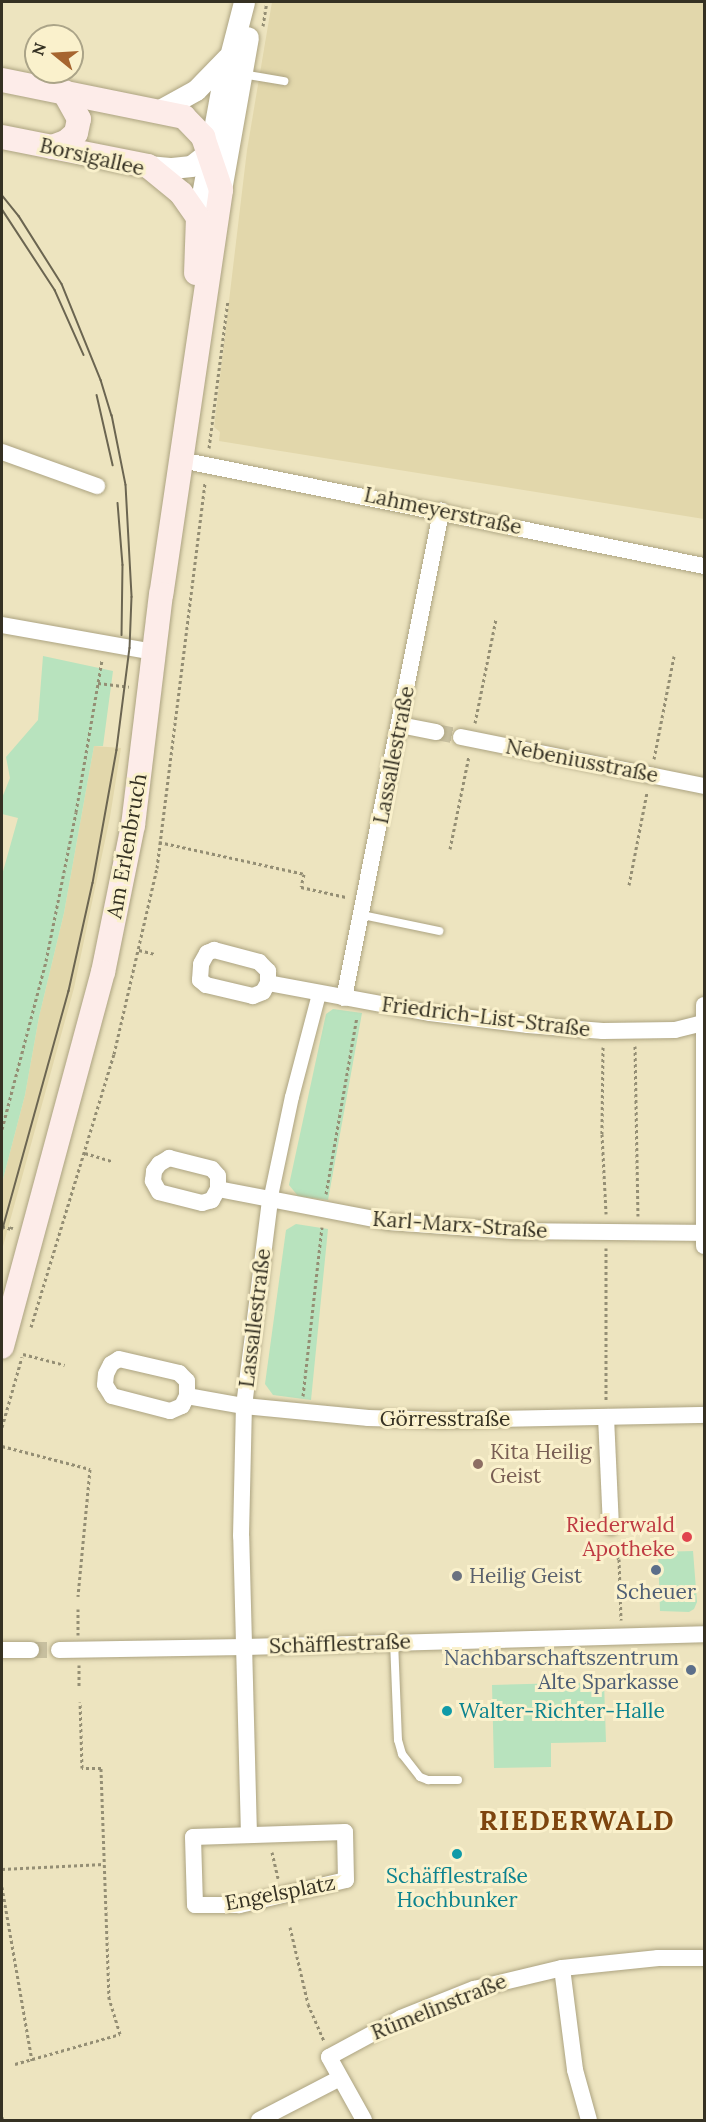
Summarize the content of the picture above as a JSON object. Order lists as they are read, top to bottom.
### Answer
{
  "streets": {
    "main road": ["Borsigallee", "Am Erlenbruch"],
    "street": [
      "Lahmeyerstraße",
      "Lassallestraße",
      "Nebeniusstraße",
      "Friedrich-List-Straße",
      "Karl-Marx-Straße",
      "Görresstraße",
      "Schäfflestraße",
      "Engelsplatz",
      "Rümelinstraße"
    ]
  },
  "crossings": [
    ["Borsigallee", "Am Erlenbruch"],
    ["Lahmeyerstraße", "Lassallestraße"],
    ["Lahmeyerstraße", "Am Erlenbruch"],
    ["Lassallestraße", "Friedrich-List-Straße"],
    ["Lassallestraße", "Karl-Marx-Straße"],
    ["Lassallestraße", "Görresstraße"],
    ["Lassallestraße", "Schäfflestraße"]
  ],
  "districts": ["RIEDERWALD"],
  "places": [
    "Kita Heilig Geist",
    "Riederwald Apotheke",
    "Scheuer",
    "Heilig Geist",
    "Nachbarschaftszentrum Alte Sparkasse",
    "Walter-Richter-Halle",
    "Schäfflestraße Hochbunker"
  ],
  "north": "left"
}
